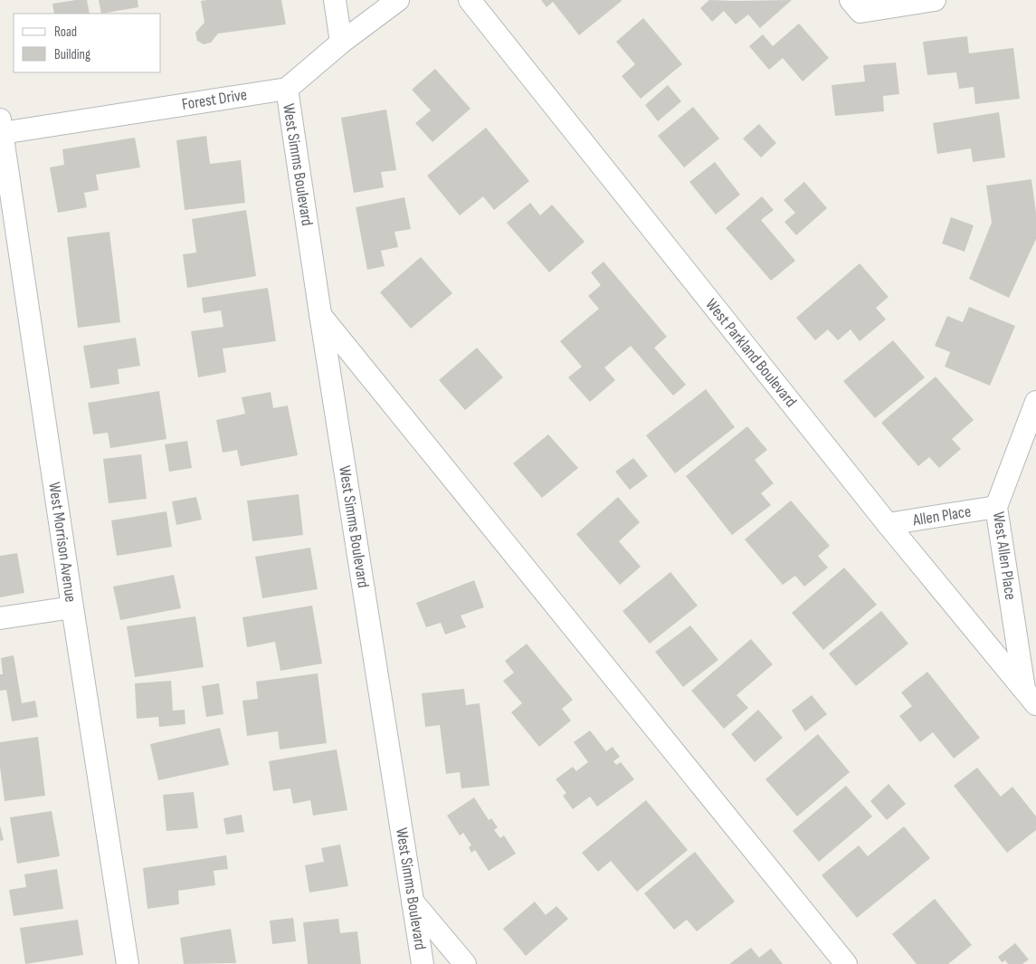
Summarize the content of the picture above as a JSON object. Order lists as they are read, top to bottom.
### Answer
{
  "streets": {
    "street": [
      "Forest Drive",
      "West Simms Boulevard",
      "West Parkland Boulevard",
      "Allen Place",
      "West Morrison Avenue",
      "West Allen Place"
    ]
  },
  "crossings": [
    ["Forest Drive", "West Simms Boulevard"],
    ["Forest Drive", "West Morrison Avenue"],
    ["West Parkland Boulevard", "Allen Place"],
    ["West Parkland Boulevard", "West Allen Place"],
    ["Allen Place", "West Allen Place"]
  ],
  "legend": ["Road", "Building"]
}
